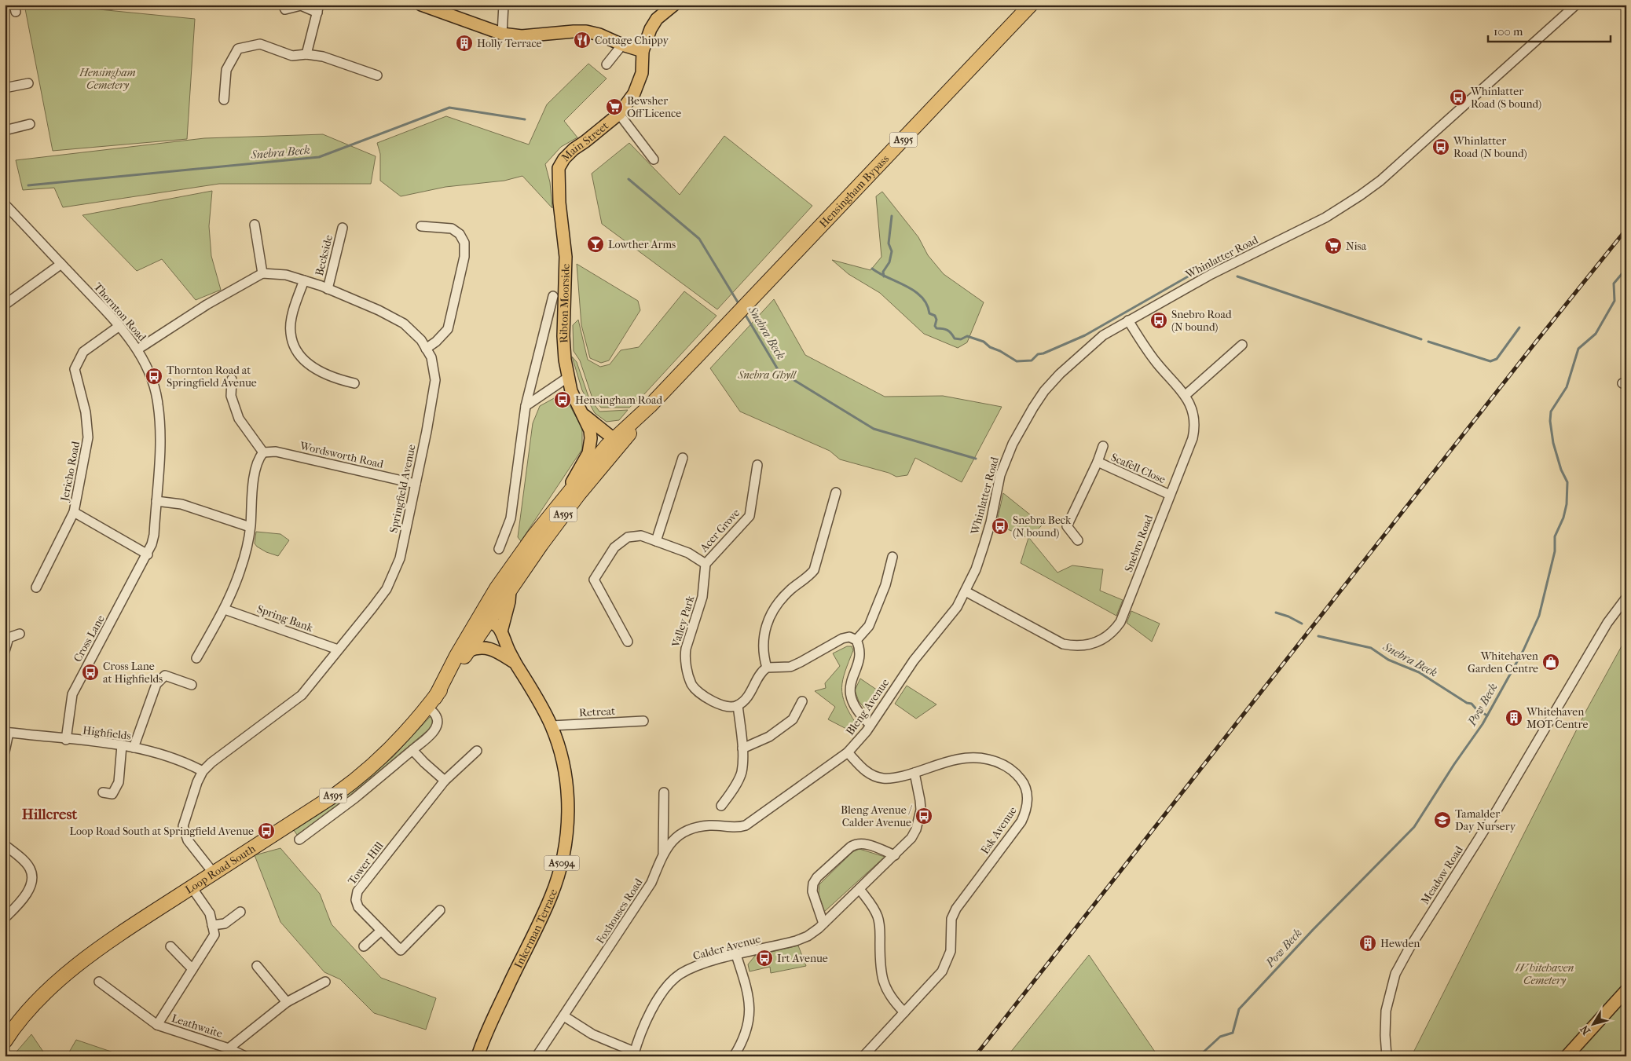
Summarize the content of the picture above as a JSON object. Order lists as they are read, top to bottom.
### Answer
{
  "streets": {
    "highway": ["A595", "Hensingham Bypass", "Loop Road South"],
    "main road": [
      "Main Street",
      "Ribton Moorside",
      "A5094",
      "Inkerman Terrace"
    ],
    "street": [
      "Beckside",
      "Whinlatter Road",
      "Thornton Road",
      "Wordsworth Road",
      "Scafell Close",
      "Jericho Road",
      "Springfield Avenue",
      "Acer Grove",
      "Snebro Road",
      "Spring Bank",
      "Valley Park",
      "Cross Lane",
      "Bleng Avenue",
      "Retreat",
      "Highfields",
      "Esk Avenue",
      "Tower Hill",
      "Meadow Road",
      "Foxhouses Road",
      "Calder Avenue",
      "Leathwaite"
    ]
  },
  "crossings": [
    ["A595", "Hensingham Bypass"],
    ["A595", "A5094"],
    ["A595", "Loop Road South"],
    ["A595", "Inkerman Terrace"],
    ["Main Street", "Ribton Moorside"],
    ["Beckside", "Springfield Avenue"],
    ["Whinlatter Road", "Snebro Road"],
    ["Whinlatter Road", "Bleng Avenue"],
    ["Thornton Road", "Jericho Road"],
    ["Thornton Road", "Cross Lane"],
    ["Wordsworth Road", "Springfield Avenue"],
    ["Scafell Close", "Snebro Road"],
    ["Springfield Avenue", "Spring Bank"],
    ["Springfield Avenue", "Highfields"],
    ["Springfield Avenue", "Loop Road South"],
    ["Acer Grove", "Valley Park"],
    ["Snebro Road", "Bleng Avenue"],
    ["Cross Lane", "Highfields"],
    ["Bleng Avenue", "Esk Avenue"],
    ["Bleng Avenue", "Foxhouses Road"],
    ["Retreat", "Inkerman Terrace"],
    ["Esk Avenue", "Calder Avenue"],
    ["A5094", "Inkerman Terrace"],
    ["Loop Road South", "Leathwaite"]
  ],
  "districts": ["Hillcrest"],
  "water": ["Snebra Beck", "Pow Beck"],
  "parks": ["Hensingham Cemetery", "Snebra Ghyll", "Whitehaven Cemetery"],
  "places": {
    "restaurant": ["Cottage Chippy"],
    "building": ["Holly Terrace", "Whitehaven MOT Centre", "Hewden"],
    "bus stop": [
      "Whinlatter Road (S bound)",
      "Whinlatter Road (N bound)",
      "Snebro Road (N bound)",
      "Thornton Road at Springfield Avenue",
      "Hensingham Road",
      "Snebra Beck (N bound)",
      "Cross Lane at Highfields",
      "Bleng Avenue / Calder Avenue",
      "Loop Road South at Springfield Avenue",
      "Irt Avenue"
    ],
    "supermarket": ["Bewsher Off Licence", "Nisa"],
    "bar": ["Lowther Arms"],
    "shop": ["Whitehaven Garden Centre"],
    "school or university": ["Tamalder Day Nursery"]
  },
  "scale_bar": "100 m",
  "north": "bottom left"
}
